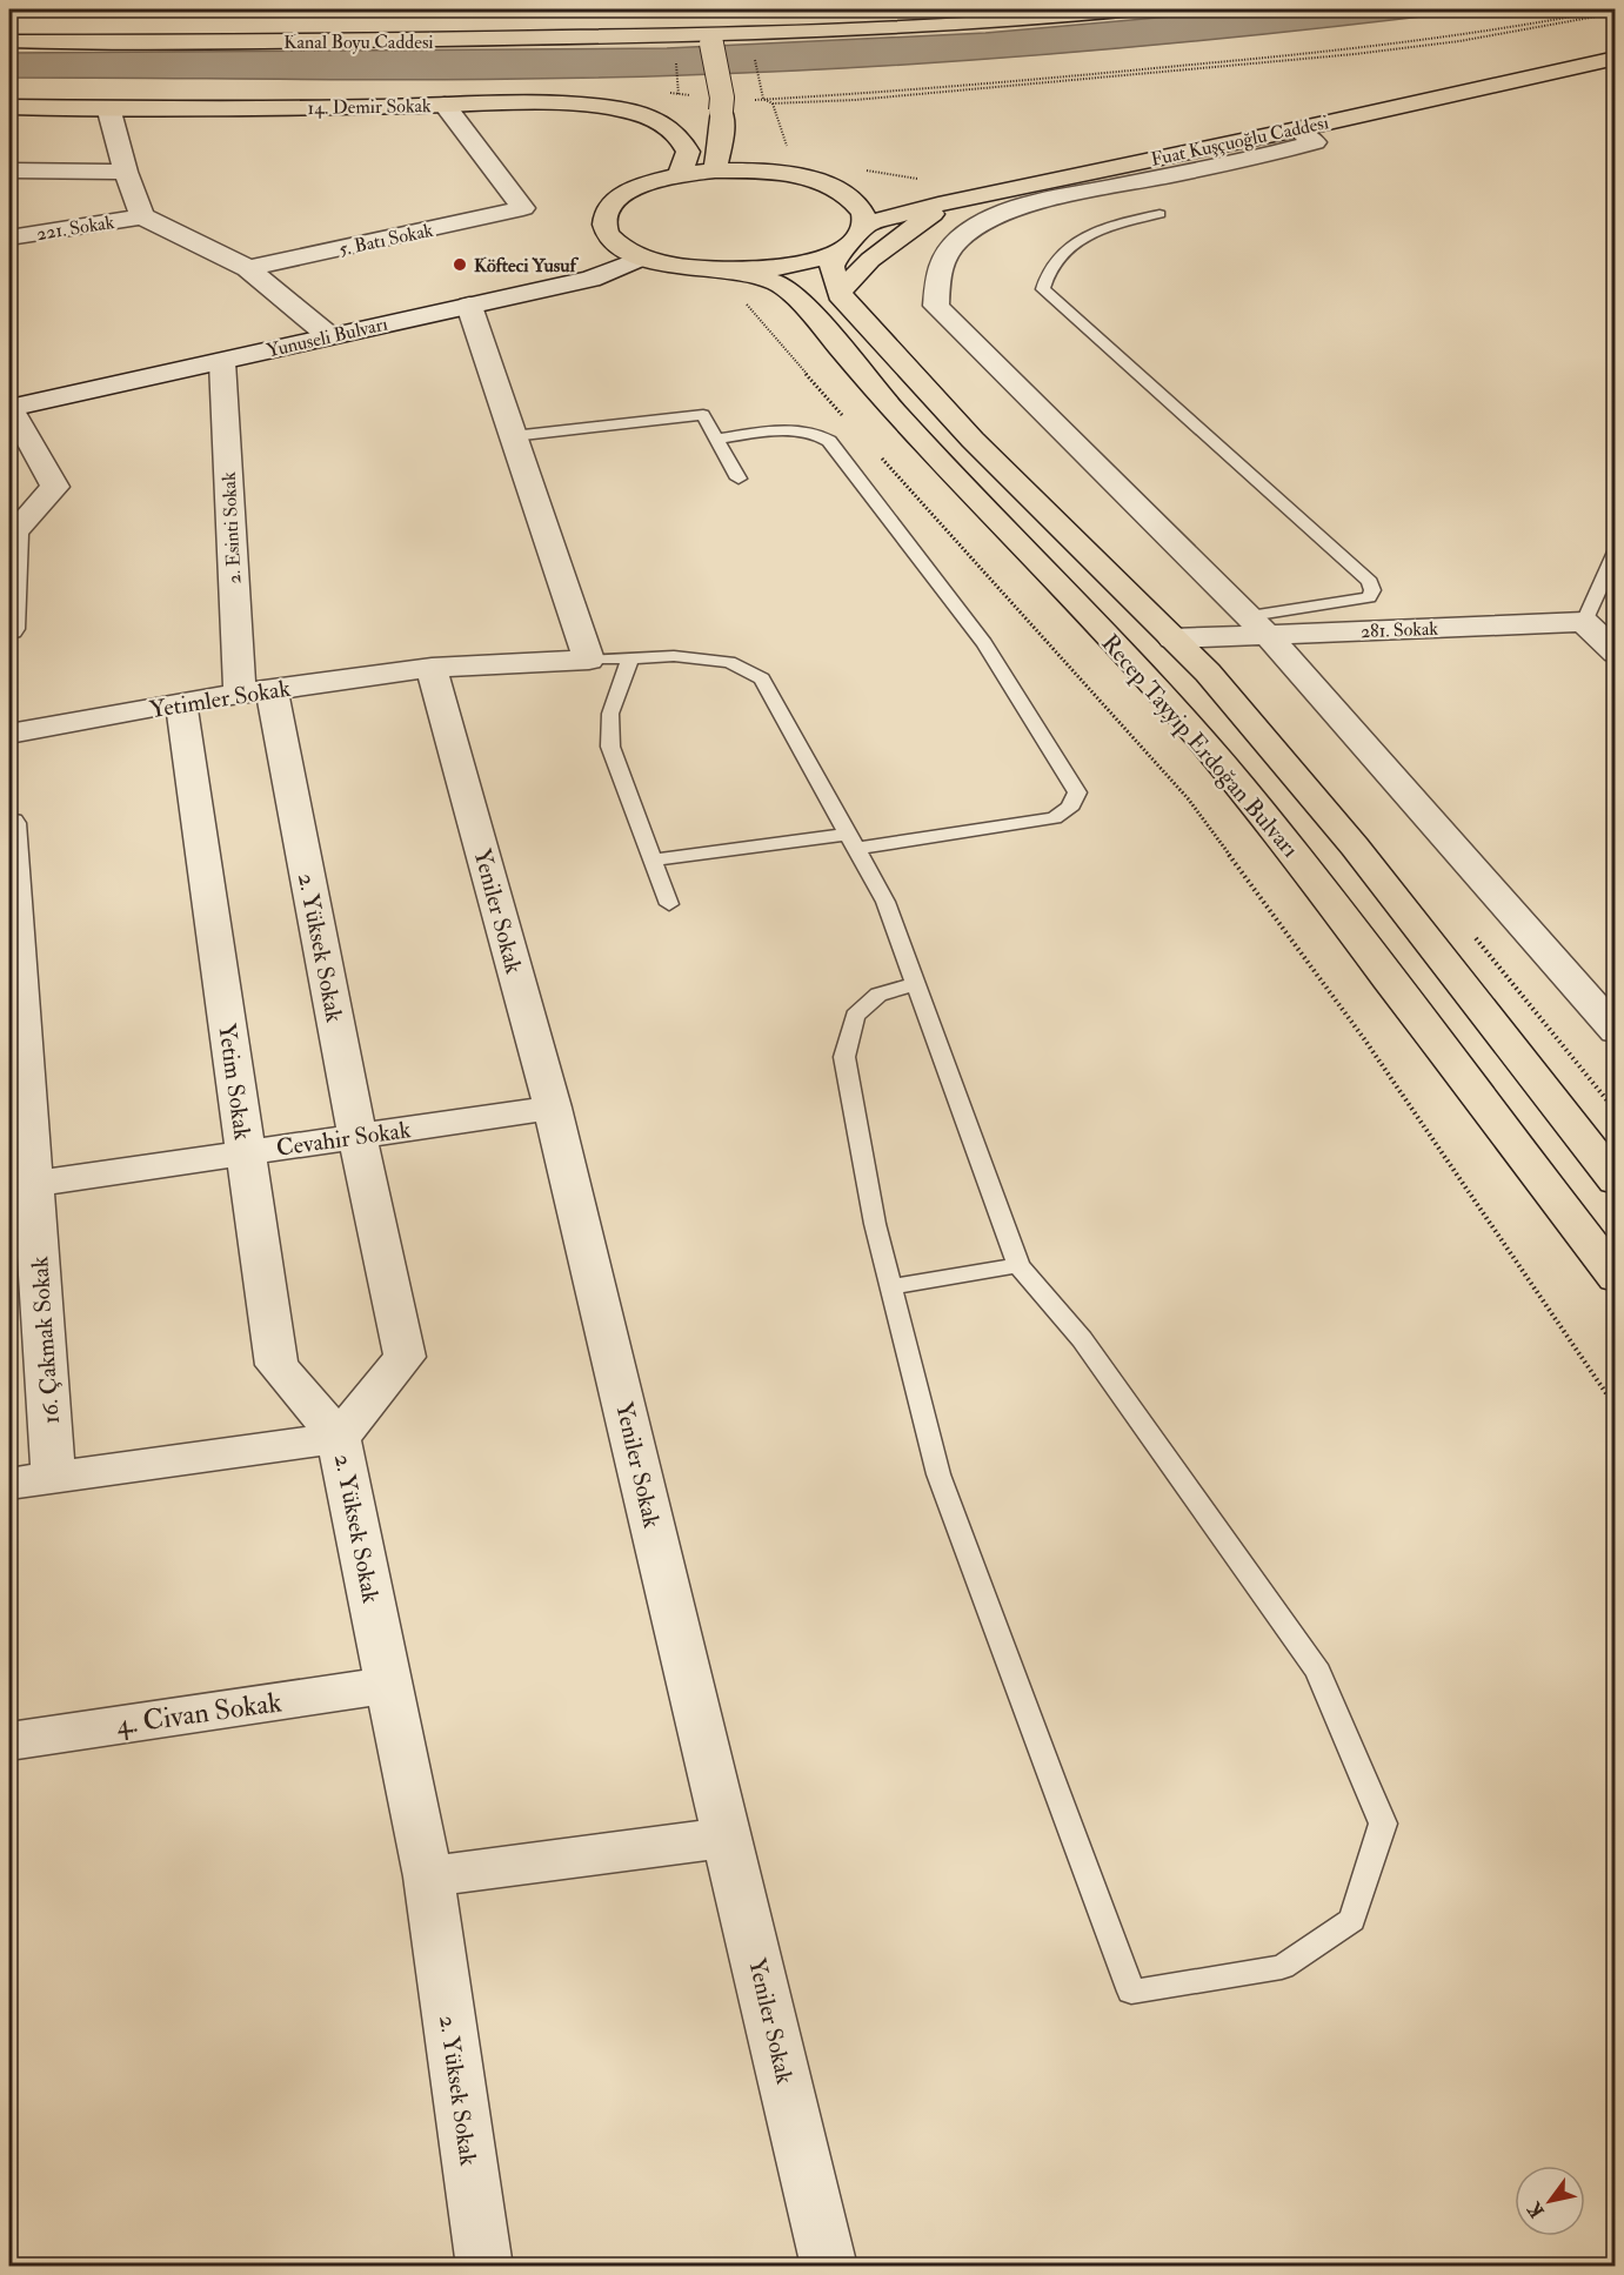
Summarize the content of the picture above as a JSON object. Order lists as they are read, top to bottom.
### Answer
{
  "streets": {
    "main road": [
      "Kanal Boyu Caddesi",
      "14. Demir Sokak",
      "Fuat Kuşçuoğlu Caddesi",
      "Recep Tayyip Erdoğan Bulvarı"
    ],
    "street": [
      "221. Sokak",
      "5. Batı Sokak",
      "Yunuseli Bulvarı",
      "2. Esinti Sokak",
      "281. Sokak",
      "Yetimler Sokak",
      "Yeniler Sokak",
      "2. Yüksek Sokak",
      "Yetim Sokak",
      "Cevahir Sokak",
      "16. Çakmak Sokak",
      "4. Civan Sokak"
    ]
  },
  "crossings": [
    ["14. Demir Sokak", "5. Batı Sokak"],
    ["Yunuseli Bulvarı", "2. Esinti Sokak"],
    ["2. Esinti Sokak", "Yetimler Sokak"],
    ["2. Esinti Sokak", "2. Yüksek Sokak"],
    ["281. Sokak", "Recep Tayyip Erdoğan Bulvarı"],
    ["Yetimler Sokak", "Yeniler Sokak"],
    ["Yetimler Sokak", "2. Yüksek Sokak"],
    ["Yetimler Sokak", "Yetim Sokak"],
    ["Yeniler Sokak", "Cevahir Sokak"],
    ["2. Yüksek Sokak", "Yetim Sokak"],
    ["2. Yüksek Sokak", "Cevahir Sokak"],
    ["2. Yüksek Sokak", "4. Civan Sokak"],
    ["Yetim Sokak", "Cevahir Sokak"],
    ["Cevahir Sokak", "16. Çakmak Sokak"]
  ],
  "places": ["Köfteci Yusuf"],
  "north": "bottom left"
}
